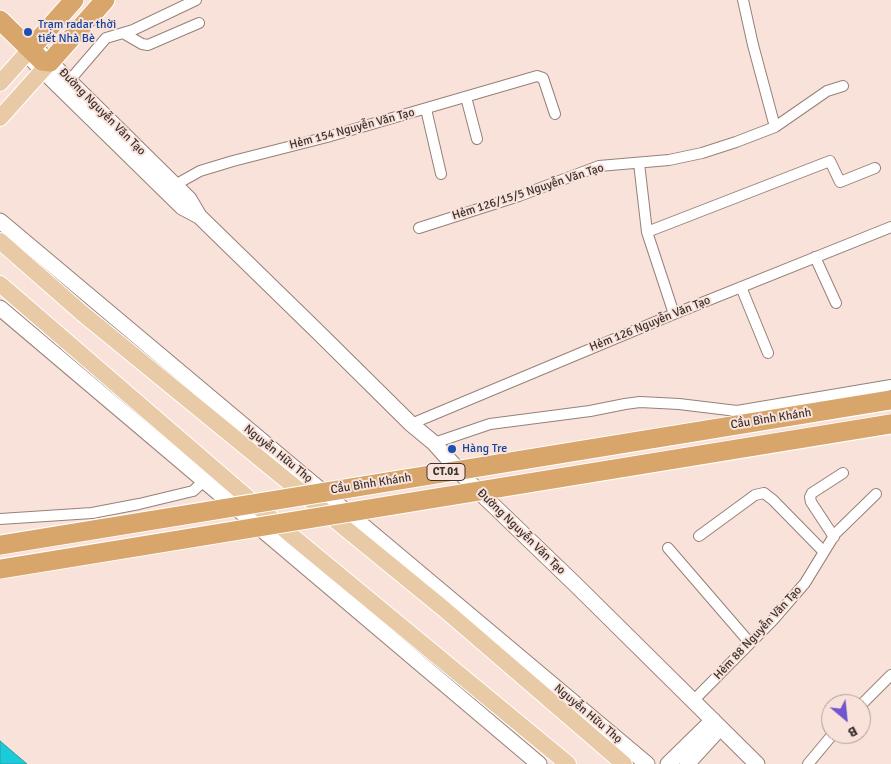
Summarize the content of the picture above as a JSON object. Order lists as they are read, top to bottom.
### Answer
{
  "streets": {
    "highway": ["Cầu Bình Khánh", "CT.01"],
    "main road": ["Đường Nguyễn Văn Tạo", "Nguyễn Hữu Thọ"],
    "street": [
      "Hẻm 154 Nguyễn Văn Tạo",
      "Hẻm 126/15/5 Nguyễn Văn Tạo",
      "Hẻm 126 Nguyễn Văn Tạo",
      "Hẻm 88 Nguyễn Văn Tạo"
    ]
  },
  "crossings": [
    ["Đường Nguyễn Văn Tạo", "Hẻm 154 Nguyễn Văn Tạo"],
    ["Đường Nguyễn Văn Tạo", "Hẻm 126 Nguyễn Văn Tạo"],
    ["Đường Nguyễn Văn Tạo", "Hẻm 88 Nguyễn Văn Tạo"]
  ],
  "places": ["Trạm radar thời tiết Nhà Bè", "Hàng Tre"],
  "north": "bottom right"
}
